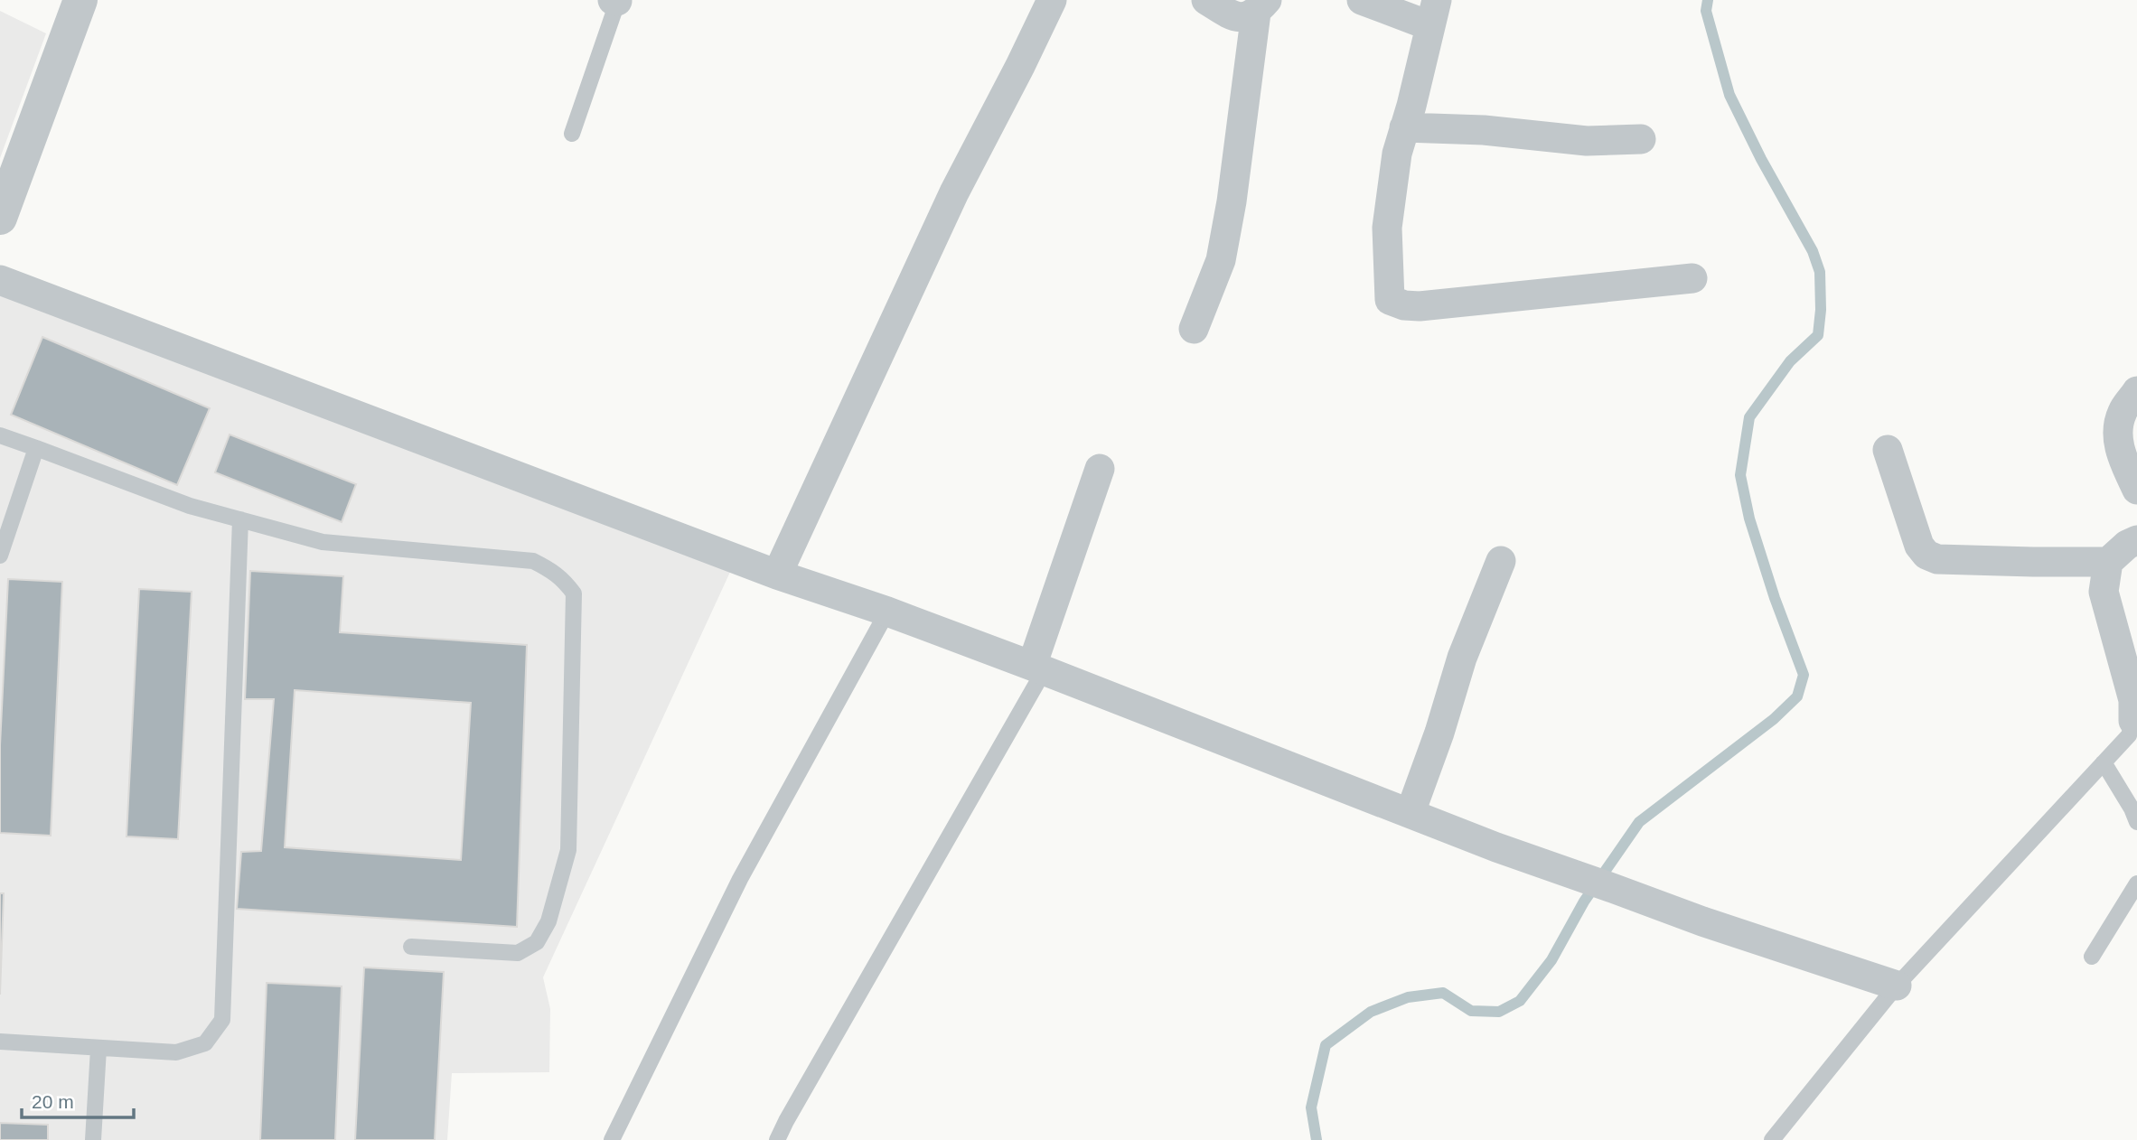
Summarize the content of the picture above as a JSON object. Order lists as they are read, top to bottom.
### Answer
{
  "scale_bar": "20 m"
}
